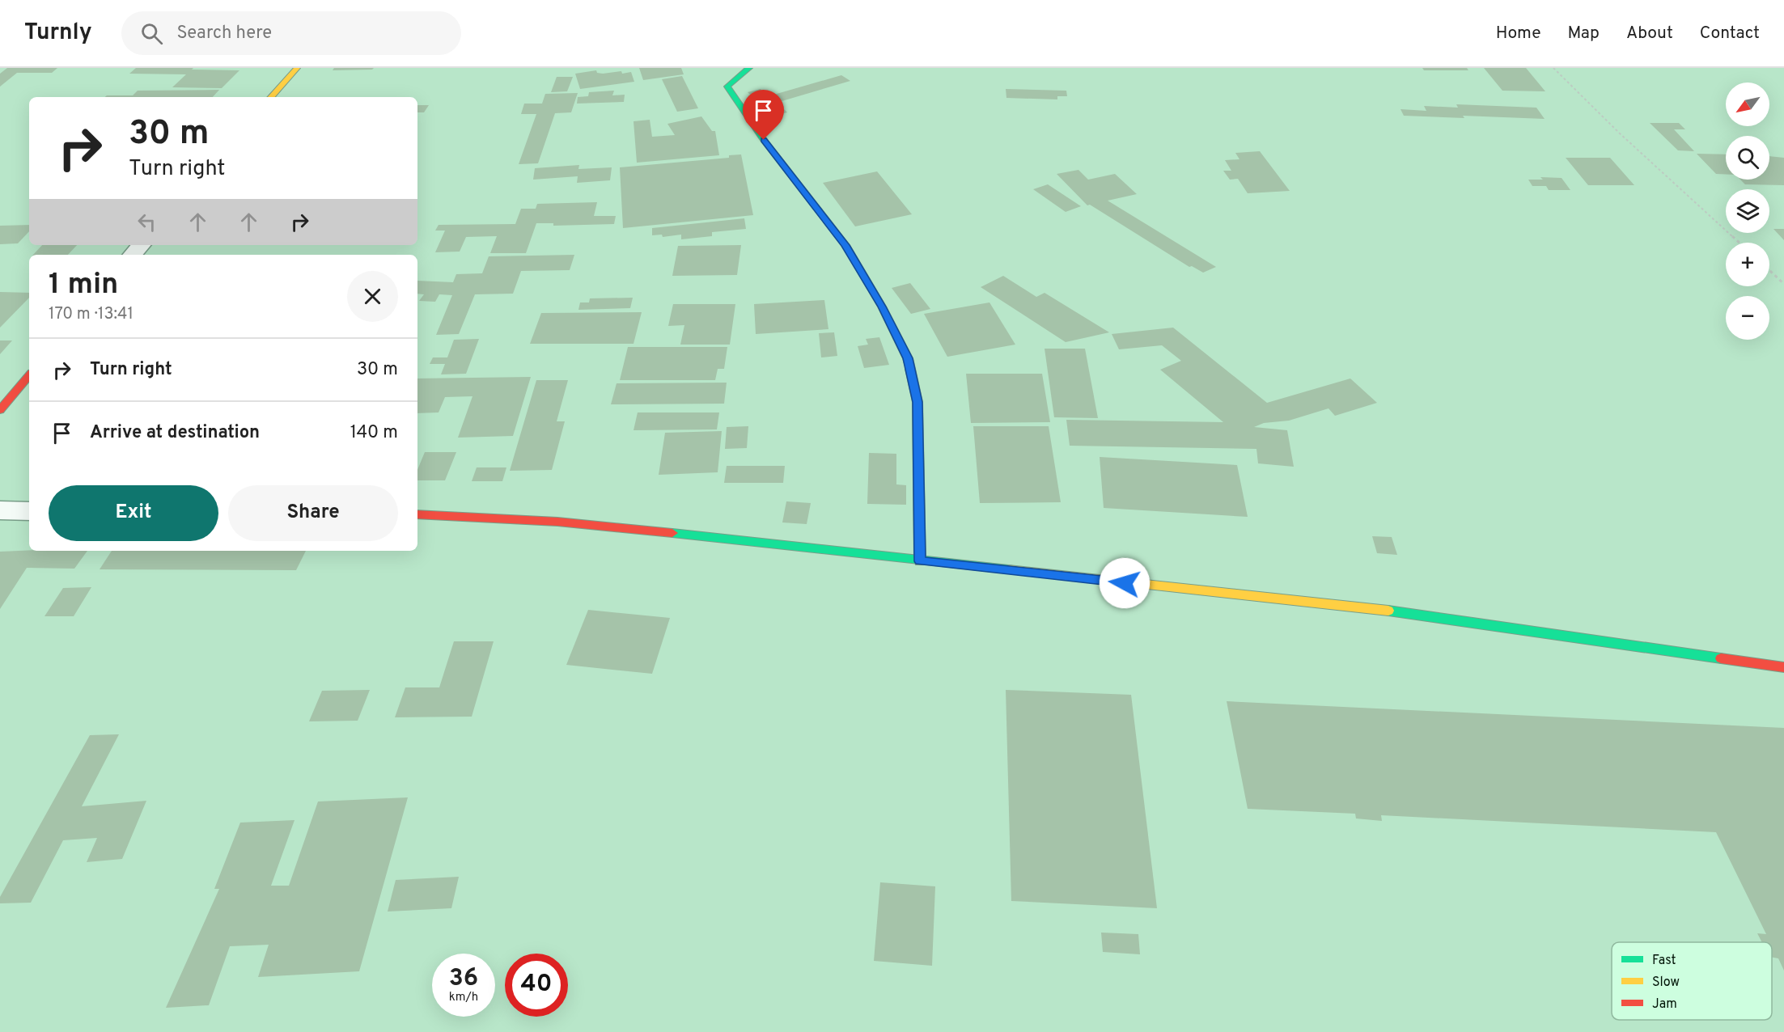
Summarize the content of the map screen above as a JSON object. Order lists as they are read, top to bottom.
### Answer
{
  "legend": ["Fast", "Slow", "Jam"],
  "north": "bottom left",
  "page": {
    "header": "Turnly",
    "search": "Search here",
    "nav": [
      "Home",
      "Map",
      "About",
      "Contact"
    ],
    "map_buttons": ["+", "−"],
    "turn": ["30 m", "Turn right"],
    "heading": ["1 min", "170 m · 13:41"],
    "list": [
      {
        "name": "Turn right",
        "value": "30 m"
      },
      {
        "name": "Arrive at destination",
        "value": "140 m"
      }
    ],
    "buttons": ["Exit", "Share"],
    "speed": "36 km/h",
    "limit": "40"
  }
}
